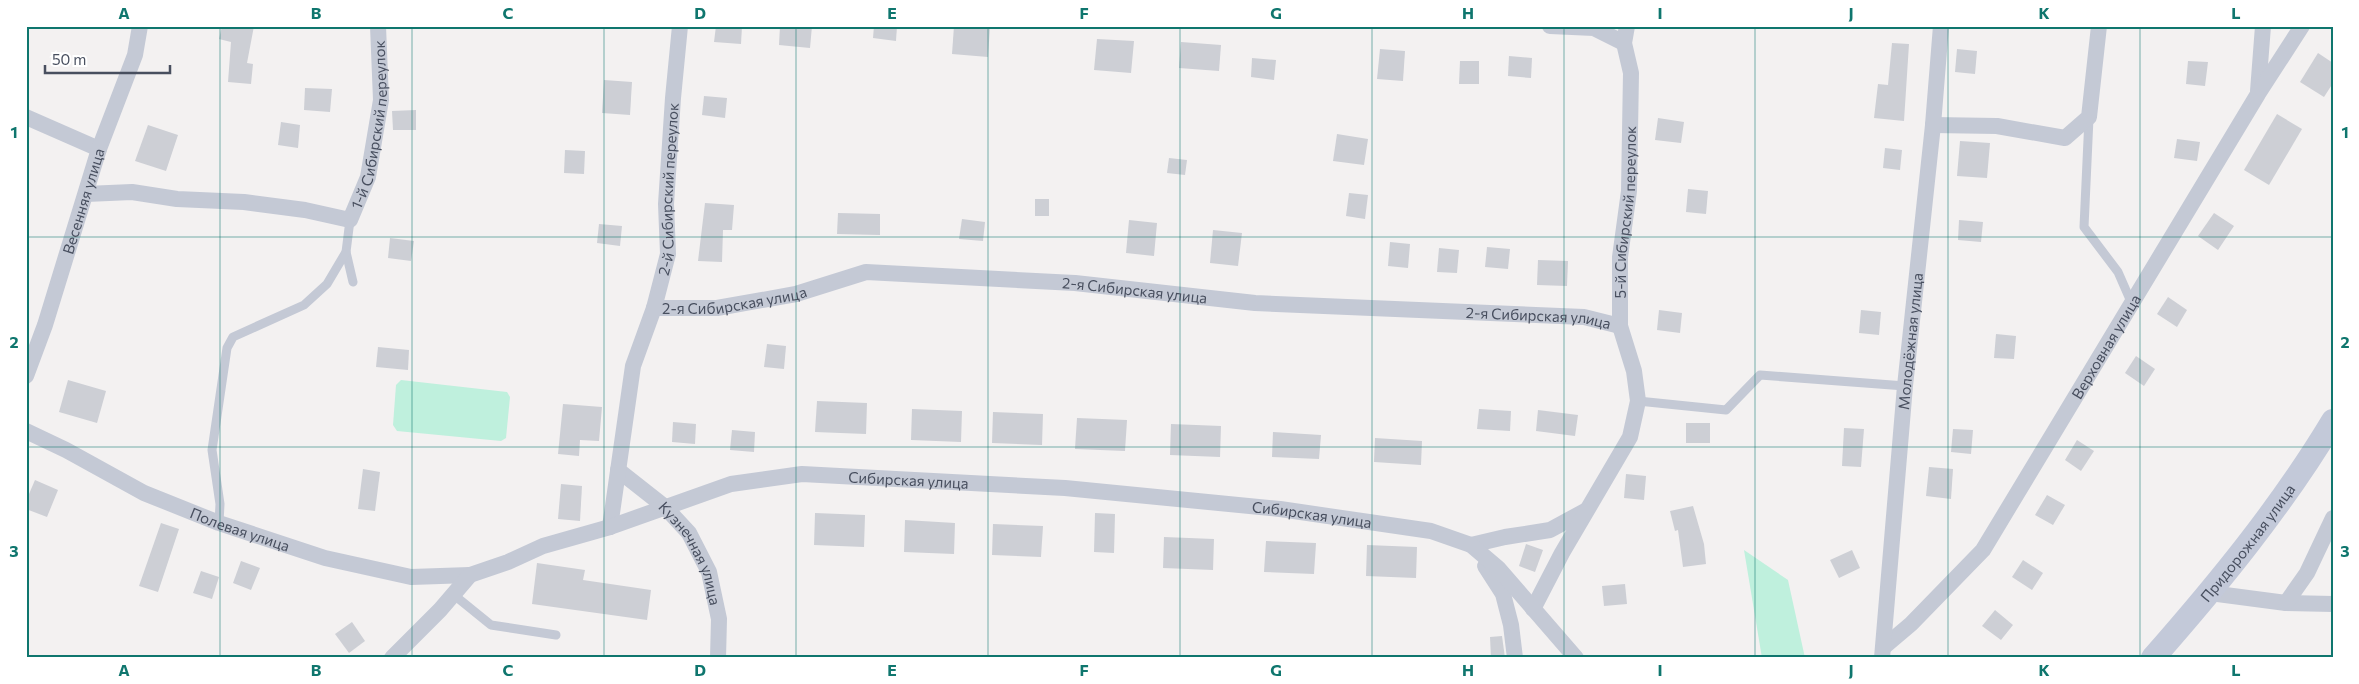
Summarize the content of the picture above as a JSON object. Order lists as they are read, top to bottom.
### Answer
{
  "streets": {
    "street": [
      "1-й Сибирский переулок",
      "2-й Сибирский переулок",
      "Весенняя улица",
      "5-й Сибирский переулок",
      "2-я Сибирская улица",
      "Молодёжная улица",
      "Верховная улица",
      "Сибирская улица",
      "Полевая улица",
      "Придорожная улица",
      "Кузнечная улица"
    ]
  },
  "crossings": [
    ["2-й Сибирский переулок", "2-я Сибирская улица"],
    ["2-й Сибирский переулок", "Сибирская улица"],
    ["2-й Сибирский переулок", "Кузнечная улица"],
    ["5-й Сибирский переулок", "2-я Сибирская улица"],
    ["Молодёжная улица", "Верховная улица"],
    ["Сибирская улица", "Полевая улица"],
    ["Сибирская улица", "Кузнечная улица"]
  ],
  "scale_bar": "50 m",
  "grid": {
    "columns": [
      "A",
      "B",
      "C",
      "D",
      "E",
      "F",
      "G",
      "H",
      "I",
      "J",
      "K",
      "L"
    ],
    "rows": ["1", "2", "3"]
  }
}
